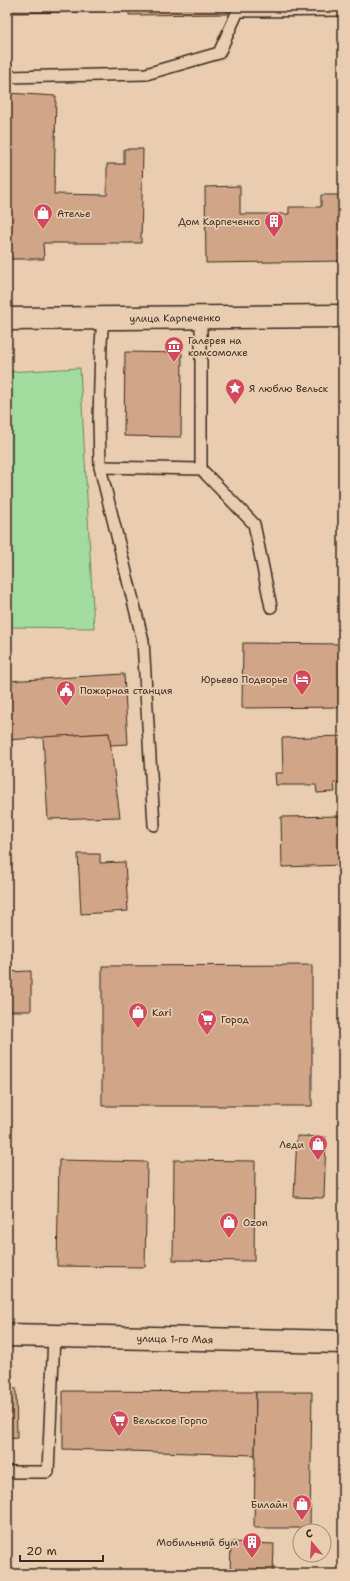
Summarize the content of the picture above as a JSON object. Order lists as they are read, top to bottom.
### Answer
{
  "streets": {
    "street": ["улица Карпеченко", "улица 1-го Мая"]
  },
  "places": {
    "shop": [
      "Ателье",
      "Kari",
      "Леди",
      "Ozon",
      "Билайн"
    ],
    "building": ["Дом Карпеченко", "Мобильный бум"],
    "museum": ["Галерея на комсомолке"],
    "place": ["Я люблю Вельск"],
    "hotel": ["Юрьево Подворье"],
    "public building": ["Пожарная станция"],
    "supermarket": ["Город", "Вельское Горпо"]
  },
  "scale_bar": "20 m",
  "north": "top"
}
